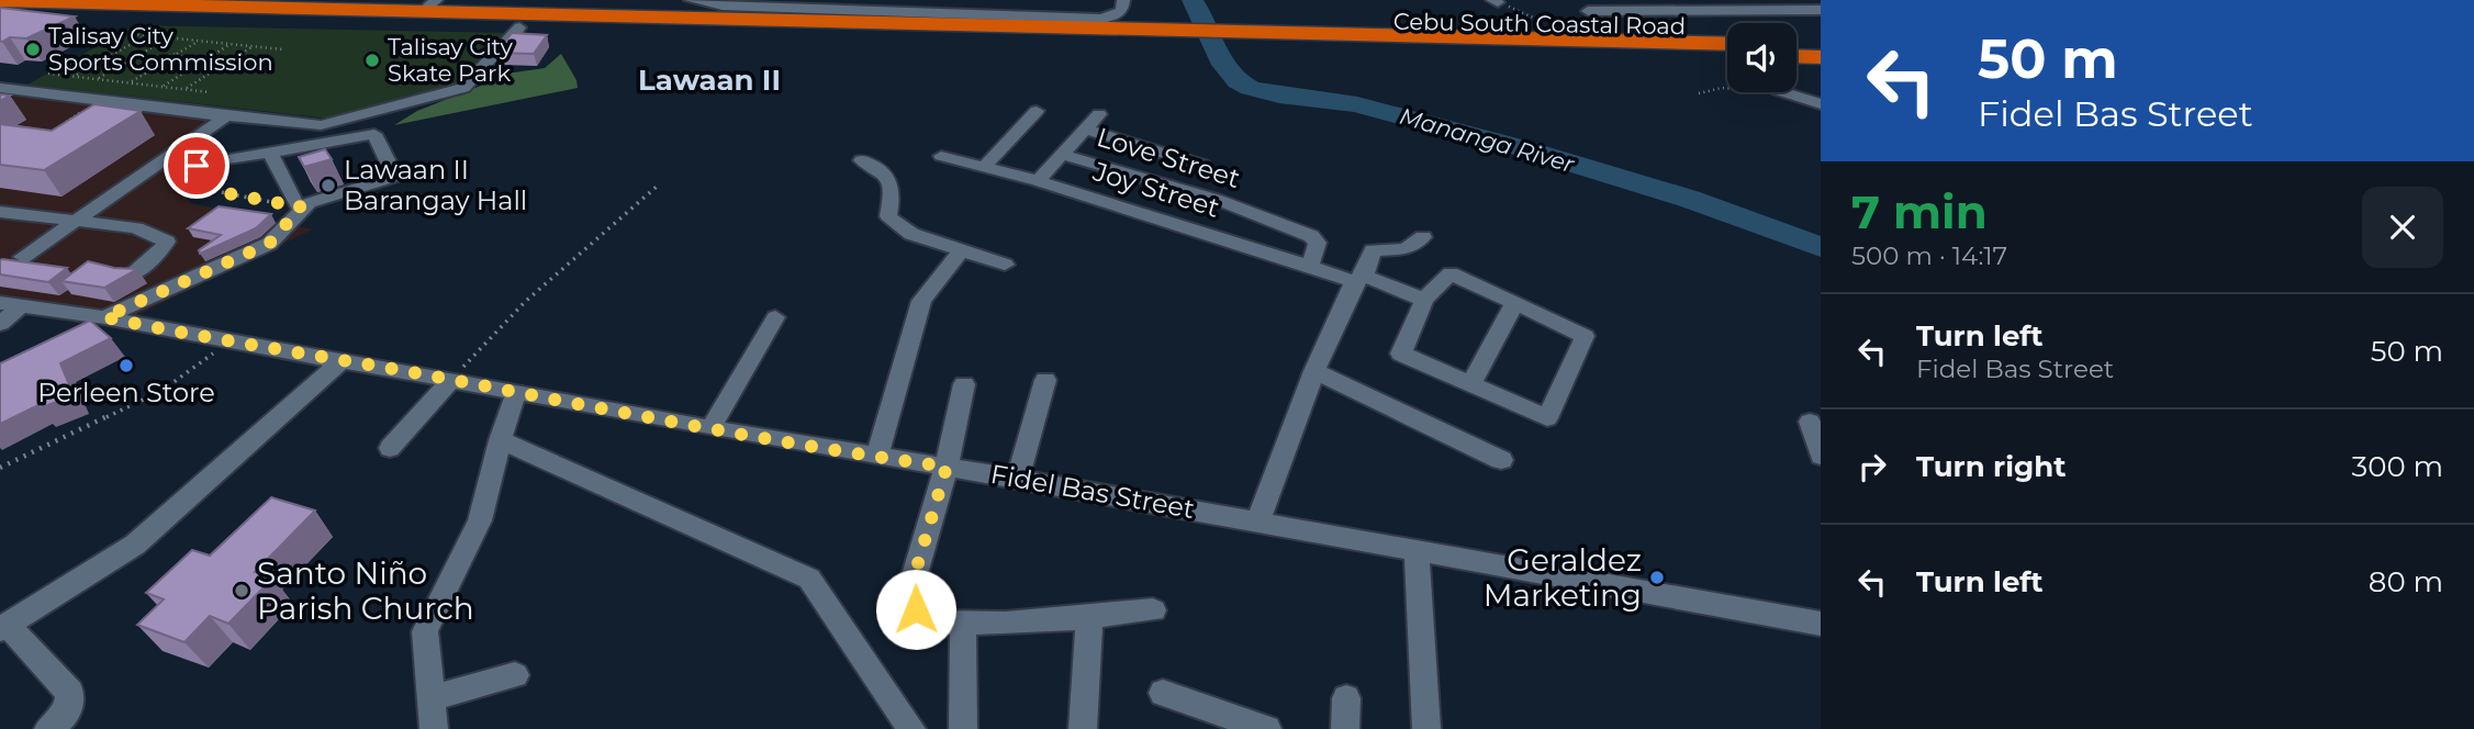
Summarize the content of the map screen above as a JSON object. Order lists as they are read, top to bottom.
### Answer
{
  "streets": {
    "highway": ["Cebu South Coastal Road"],
    "street": ["Love Street", "Joy Street", "Fidel Bas Street"]
  },
  "crossings": [
    ["Love Street", "Joy Street"]
  ],
  "districts": ["Lawaan II"],
  "water": ["Mananga River"],
  "places": [
    "Talisay City Sports Commission",
    "Talisay City Skate Park",
    "Lawaan II Barangay Hall",
    "Perleen Store",
    "Geraldez Marketing",
    "Santo Niño Parish Church"
  ],
  "page": {
    "turn": ["50 m", "Fidel Bas Street"],
    "heading": ["7 min", "500 m · 14:17"],
    "list": [
      {
        "name": "Turn left",
        "note": "Fidel Bas Street",
        "value": "50 m"
      },
      {
        "name": "Turn right",
        "value": "300 m"
      },
      {
        "name": "Turn left",
        "value": "80 m"
      }
    ]
  }
}
